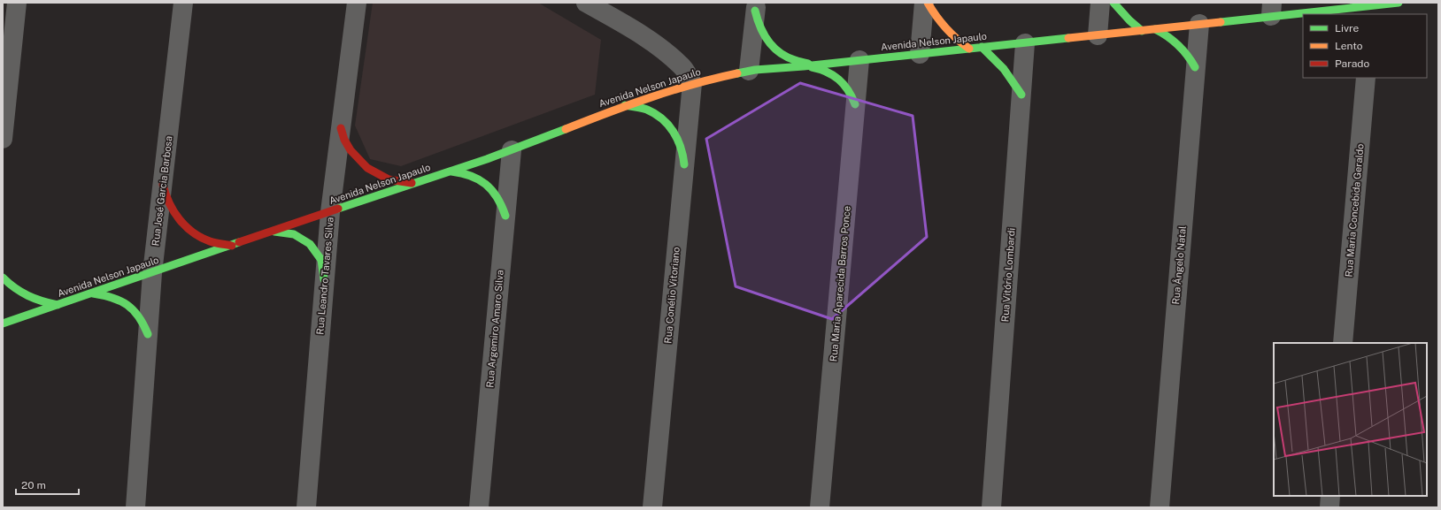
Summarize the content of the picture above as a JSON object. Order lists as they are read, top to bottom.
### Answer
{
  "streets": {
    "main road": ["Avenida Nelson Japaulo"],
    "street": [
      "Rua José Garcia Barbosa",
      "Rua Maria Concebida Geraldo",
      "Rua Ângelo Natal",
      "Rua Vitório Lombardi",
      "Rua Leandro Tavares Silva",
      "Rua Maria Aparecida Barros Ponce",
      "Rua Conélio Vitoriano",
      "Rua Argemiro Amaro Silva"
    ]
  },
  "crossings": [
    ["Avenida Nelson Japaulo", "Rua José Garcia Barbosa"],
    ["Avenida Nelson Japaulo", "Rua Ângelo Natal"],
    ["Avenida Nelson Japaulo", "Rua Vitório Lombardi"],
    ["Avenida Nelson Japaulo", "Rua Leandro Tavares Silva"],
    ["Avenida Nelson Japaulo", "Rua Maria Aparecida Barros Ponce"],
    ["Avenida Nelson Japaulo", "Rua Conélio Vitoriano"],
    ["Avenida Nelson Japaulo", "Rua Argemiro Amaro Silva"]
  ],
  "legend": ["Livre", "Lento", "Parado"],
  "scale_bar": "20 m"
}
